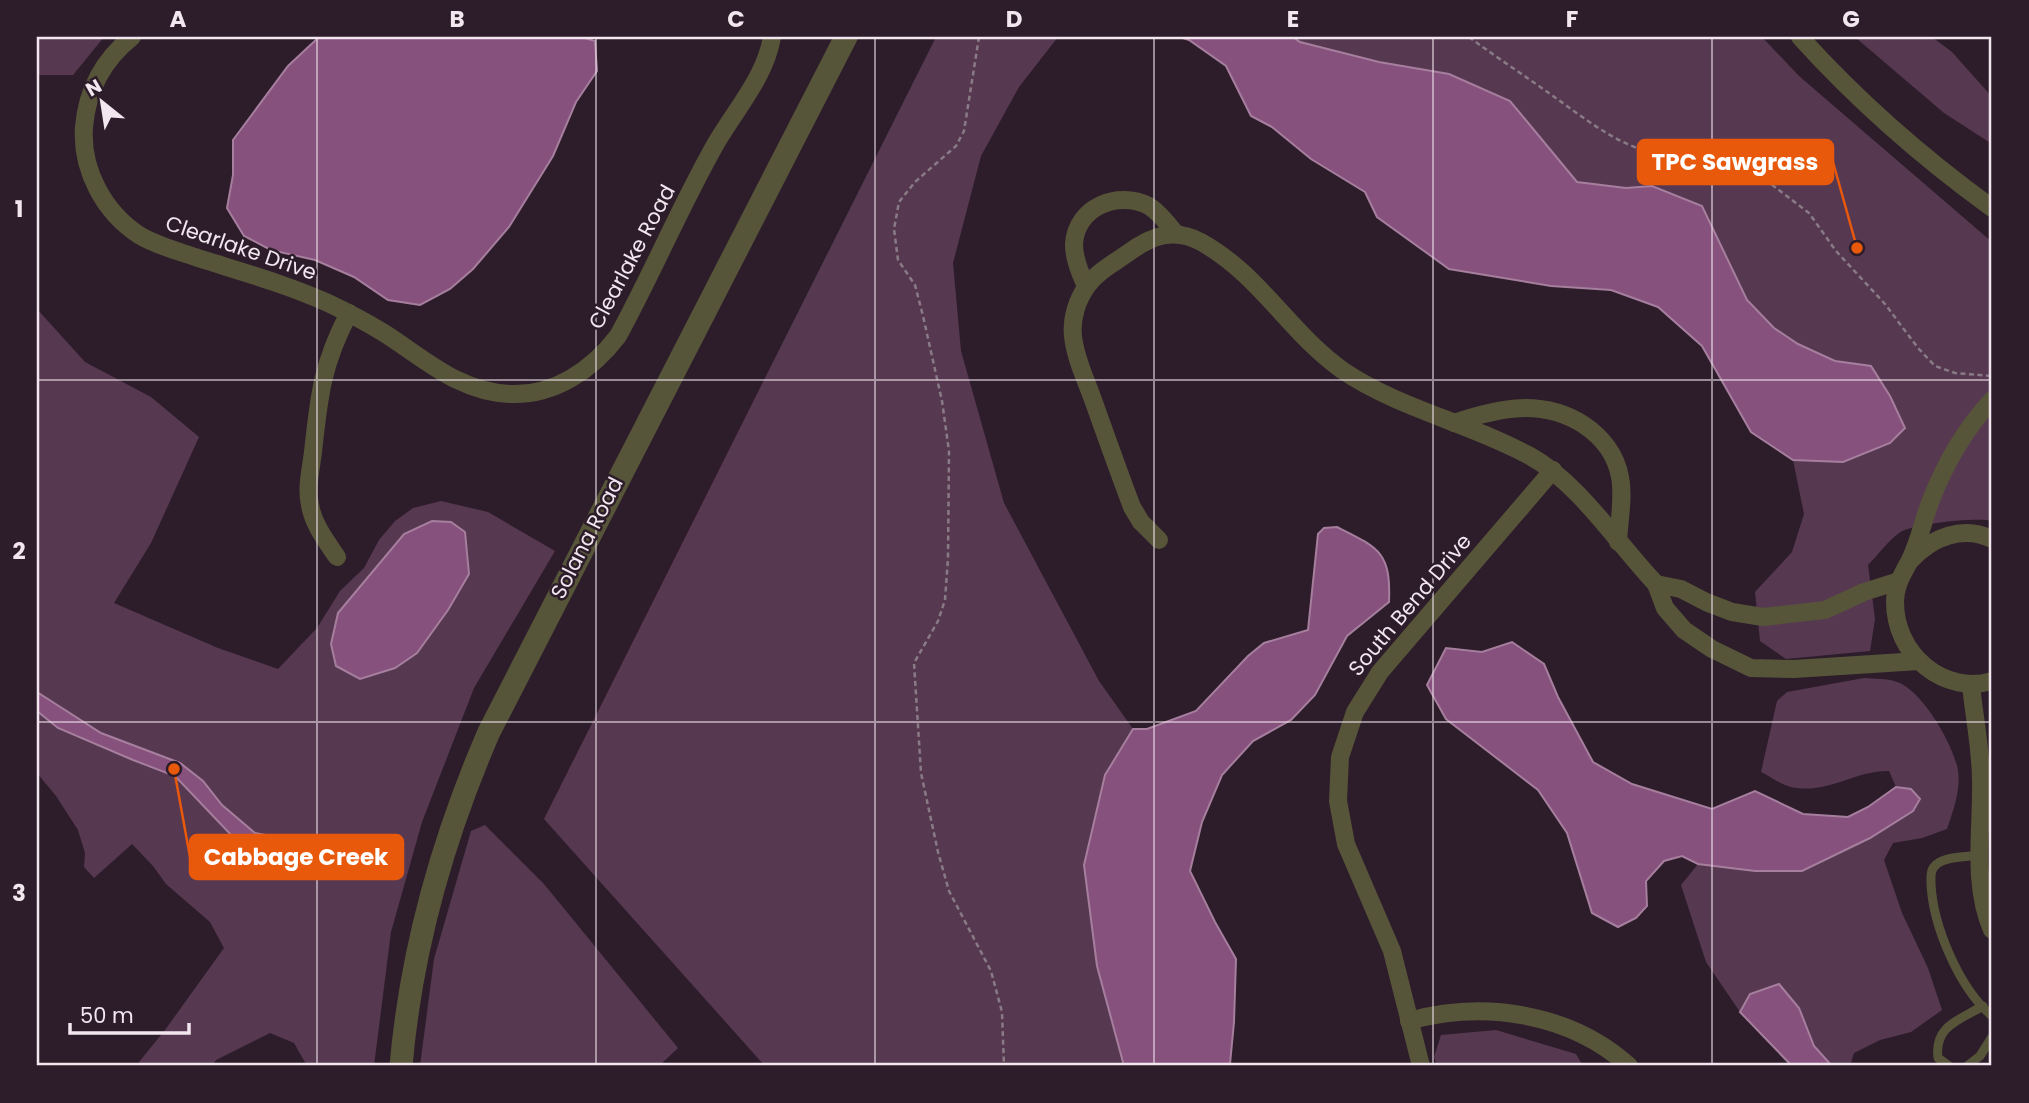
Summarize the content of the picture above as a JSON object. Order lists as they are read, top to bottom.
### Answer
{
  "streets": {
    "street": [
      "Clearlake Drive",
      "Clearlake Road",
      "Solana Road",
      "South Bend Drive"
    ]
  },
  "crossings": [
    ["Clearlake Drive", "Clearlake Road"]
  ],
  "places": ["TPC Sawgrass", "Cabbage Creek"],
  "scale_bar": "50 m",
  "north": "top left",
  "grid": {
    "columns": [
      "A",
      "B",
      "C",
      "D",
      "E",
      "F",
      "G"
    ],
    "rows": ["1", "2", "3"]
  }
}
